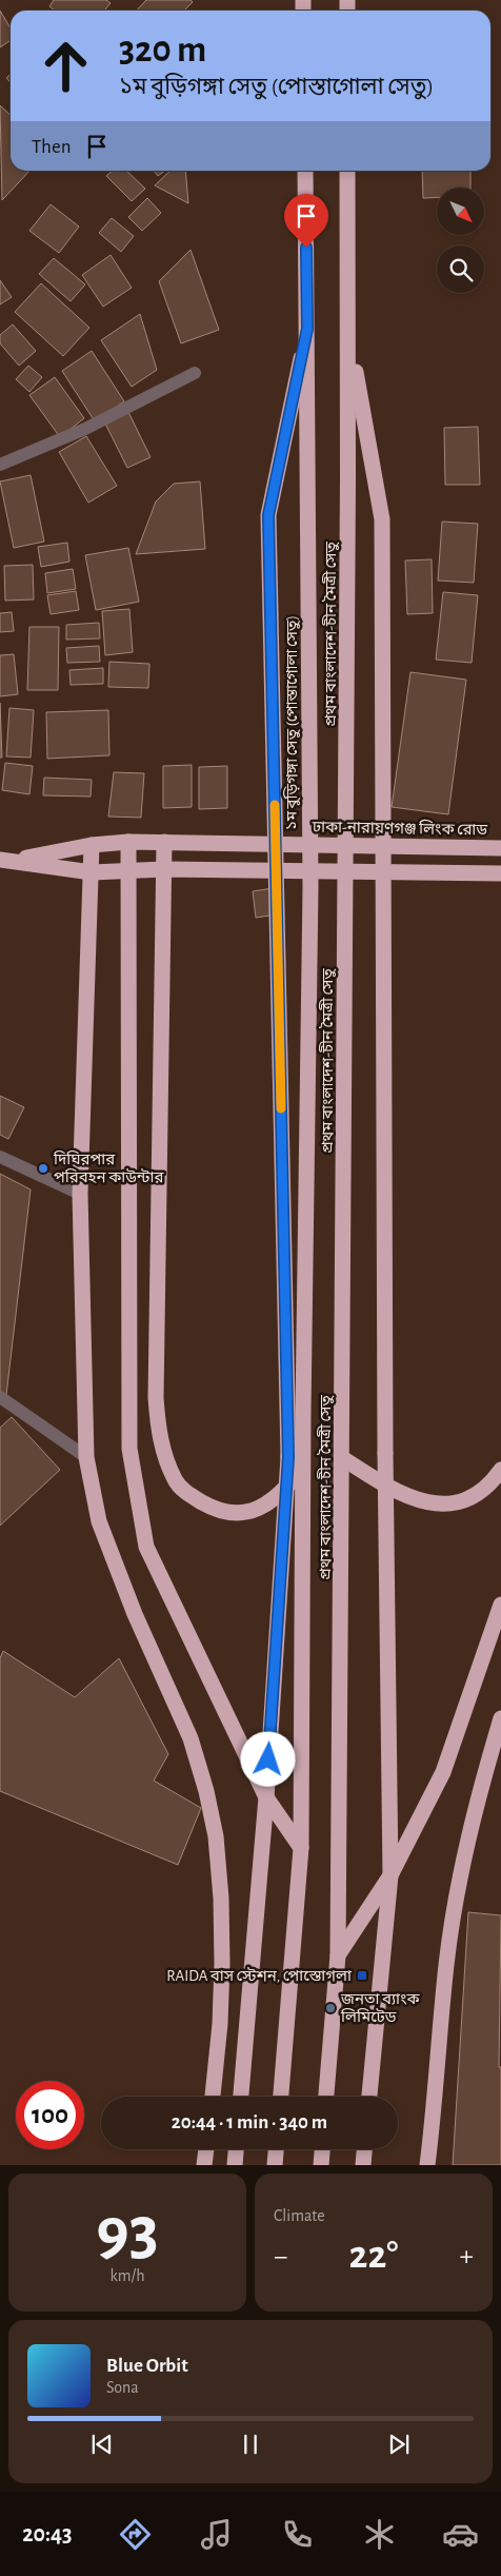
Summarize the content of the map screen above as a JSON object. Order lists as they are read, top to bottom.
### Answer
{
  "streets": {
    "highway": ["প্রথম বাংলাদেশ-চীন মৈত্রী সেতু", "১ম বুড়িগঙ্গা সেতু (পোস্তাগোলা সেতু)", "ঢাকা-নারায়ণগঞ্জ লিংক রোড"]
  },
  "places": {
    "other": ["দিঘিরপার পরিবহন কাউন্টার", "জনতা ব্যাংক লিমিটেড"],
    "transit": ["RAIDA বাস স্টেশন, পোস্তোগলা"]
  },
  "north": "bottom right",
  "page": {
    "turn": ["320 m", "১ম বুড়িগঙ্গা সেতু (পোস্তাগোলা সেতু)"],
    "then": "Then",
    "limit": "100",
    "trip": "20:44 · 1 min · 340 m",
    "tile": [
      ["93", "km/h"],
      "Climate"
    ],
    "heat": ["−", "22°", "+"],
    "song": ["Blue Orbit", "Sona"],
    "tabs": "20:43"
  }
}
